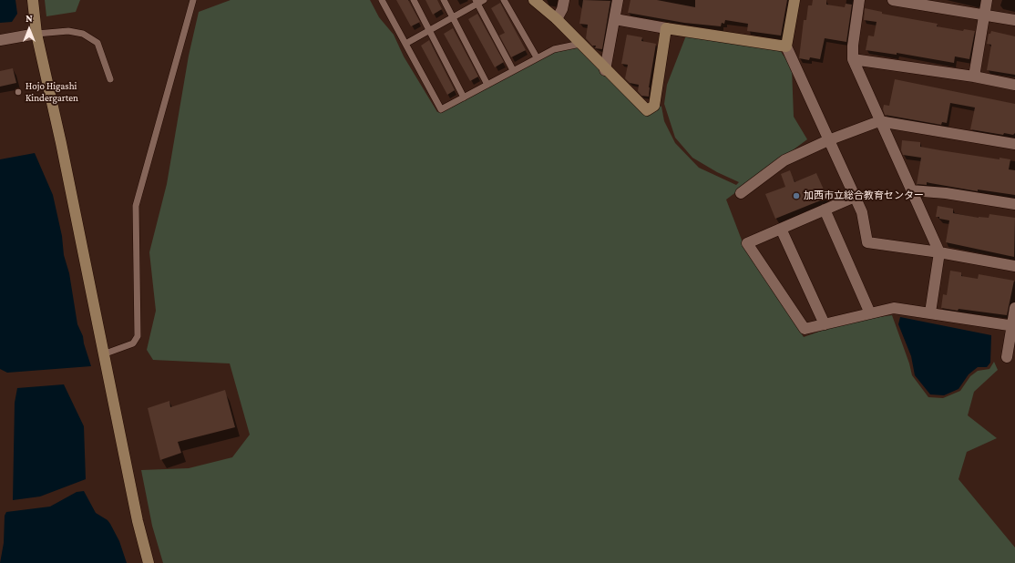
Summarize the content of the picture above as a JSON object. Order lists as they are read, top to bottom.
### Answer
{
  "places": ["Hojo Higashi Kindergarten", "加西市立総合教育センター"],
  "north": "top"
}
